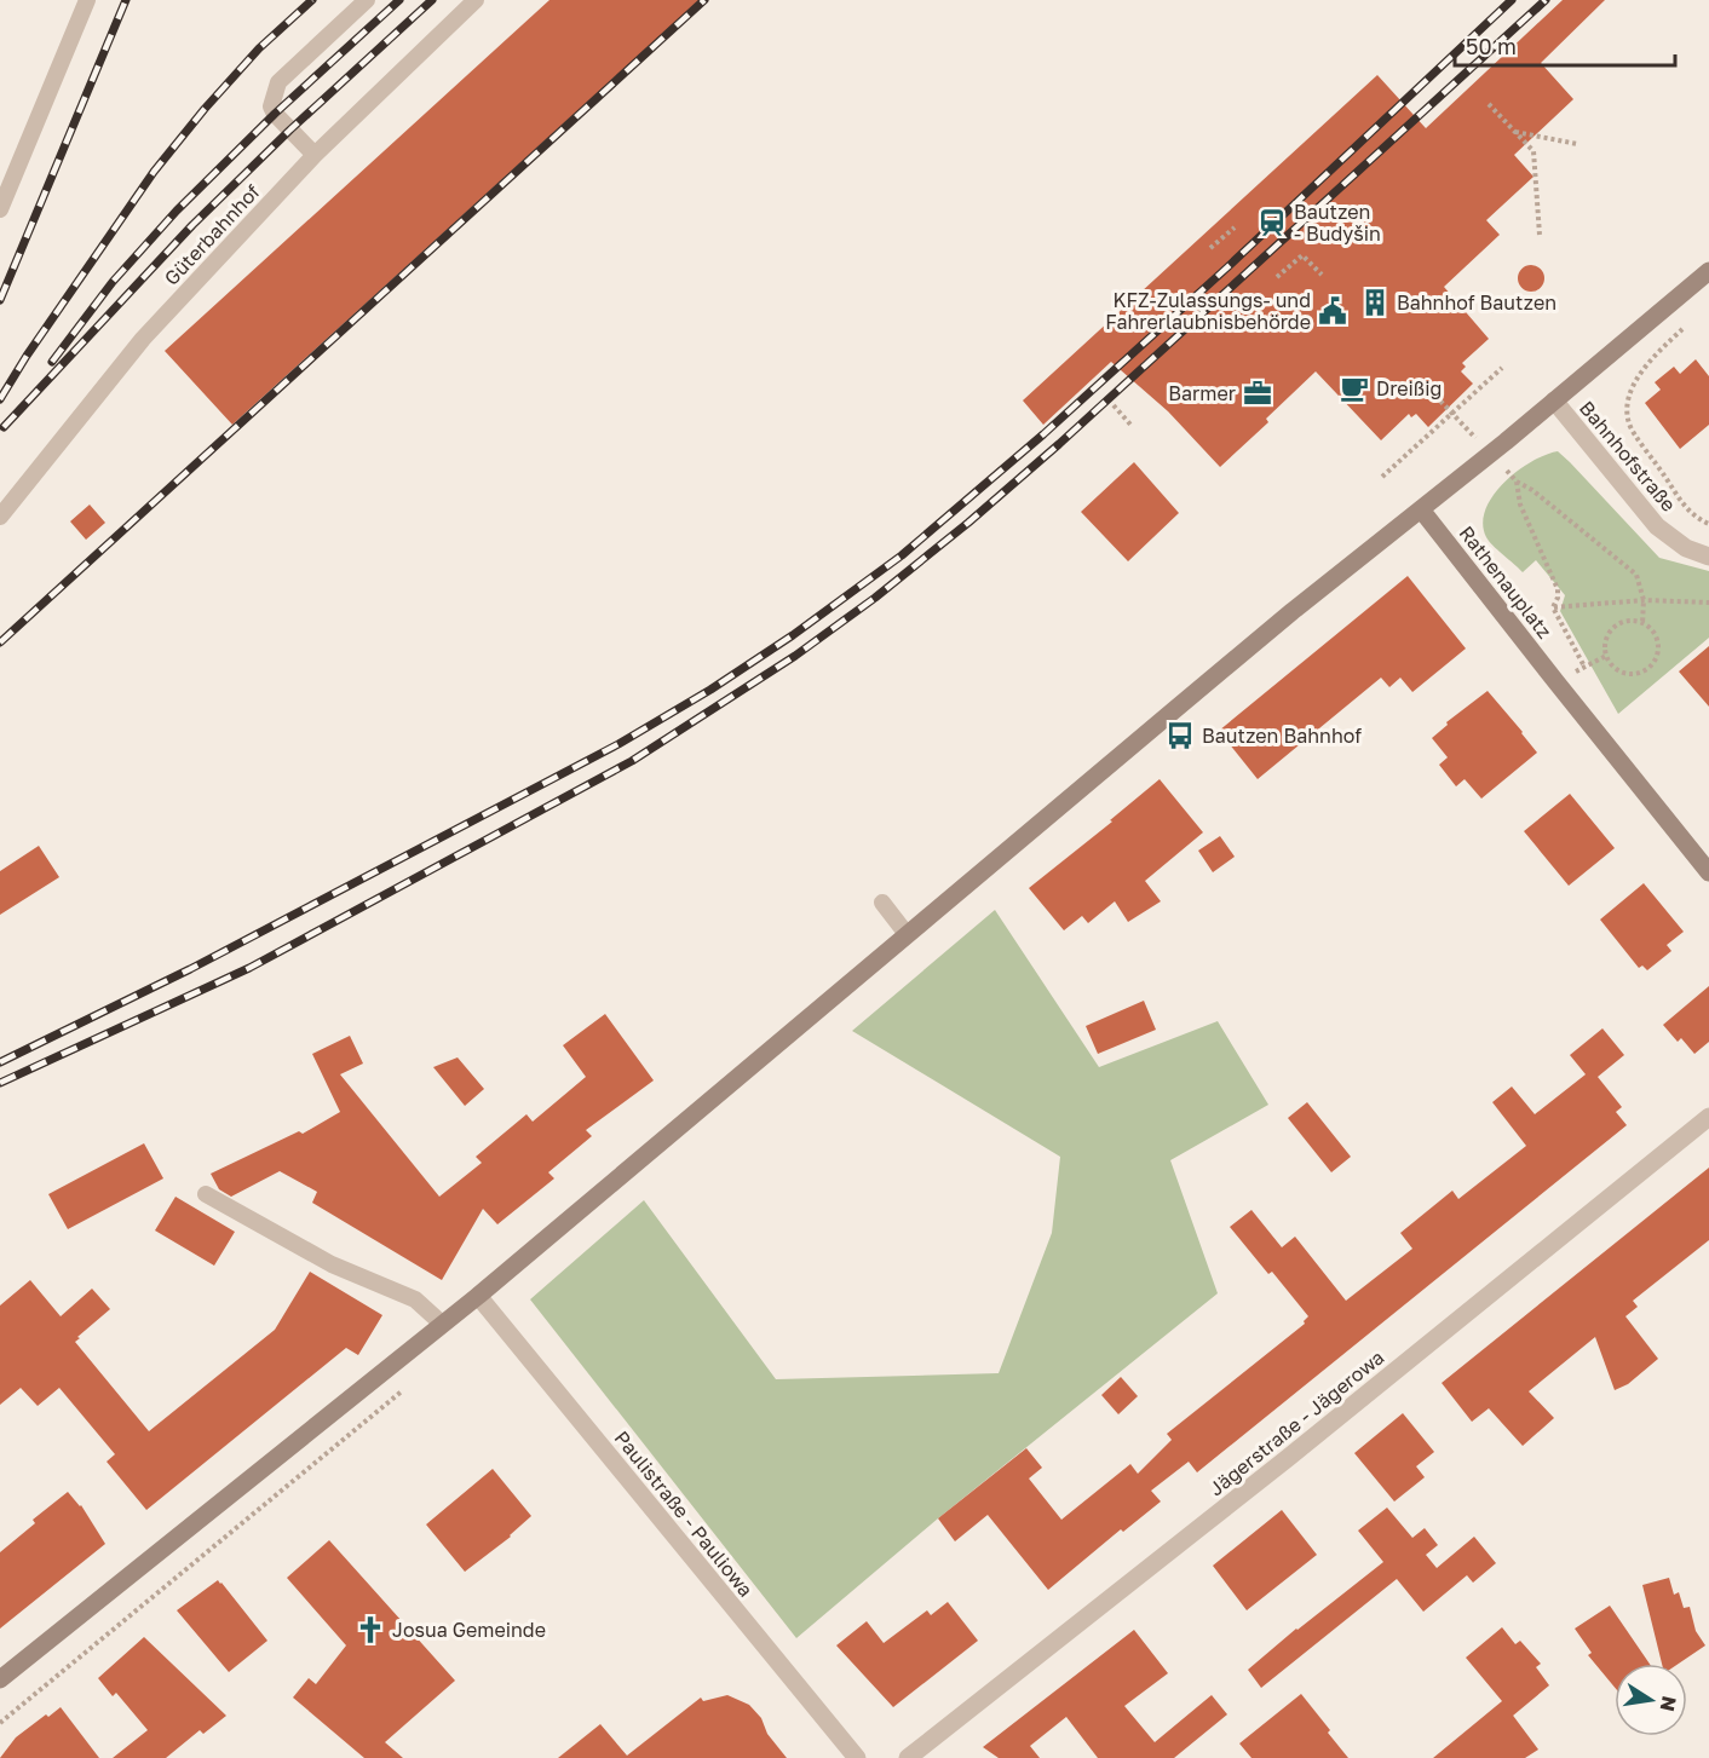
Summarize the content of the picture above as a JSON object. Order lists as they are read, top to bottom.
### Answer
{
  "streets": {
    "street": [
      "Bahnhofstraße",
      "Rathenauplatz",
      "Jägerstraße - Jägerowa",
      "Paulistraße - Pauliowa"
    ],
    "lane": ["Güterbahnhof"]
  },
  "places": {
    "station": ["Bautzen - Budyšin"],
    "building": ["Bahnhof Bautzen"],
    "public building": ["KFZ-Zulassungs- und Fahrerlaubnisbehörde"],
    "cafe": ["Dreißig"],
    "office": ["Barmer"],
    "bus stop": ["Bautzen Bahnhof"],
    "church": ["Josua Gemeinde"]
  },
  "scale_bar": "50 m",
  "north": "right"
}
